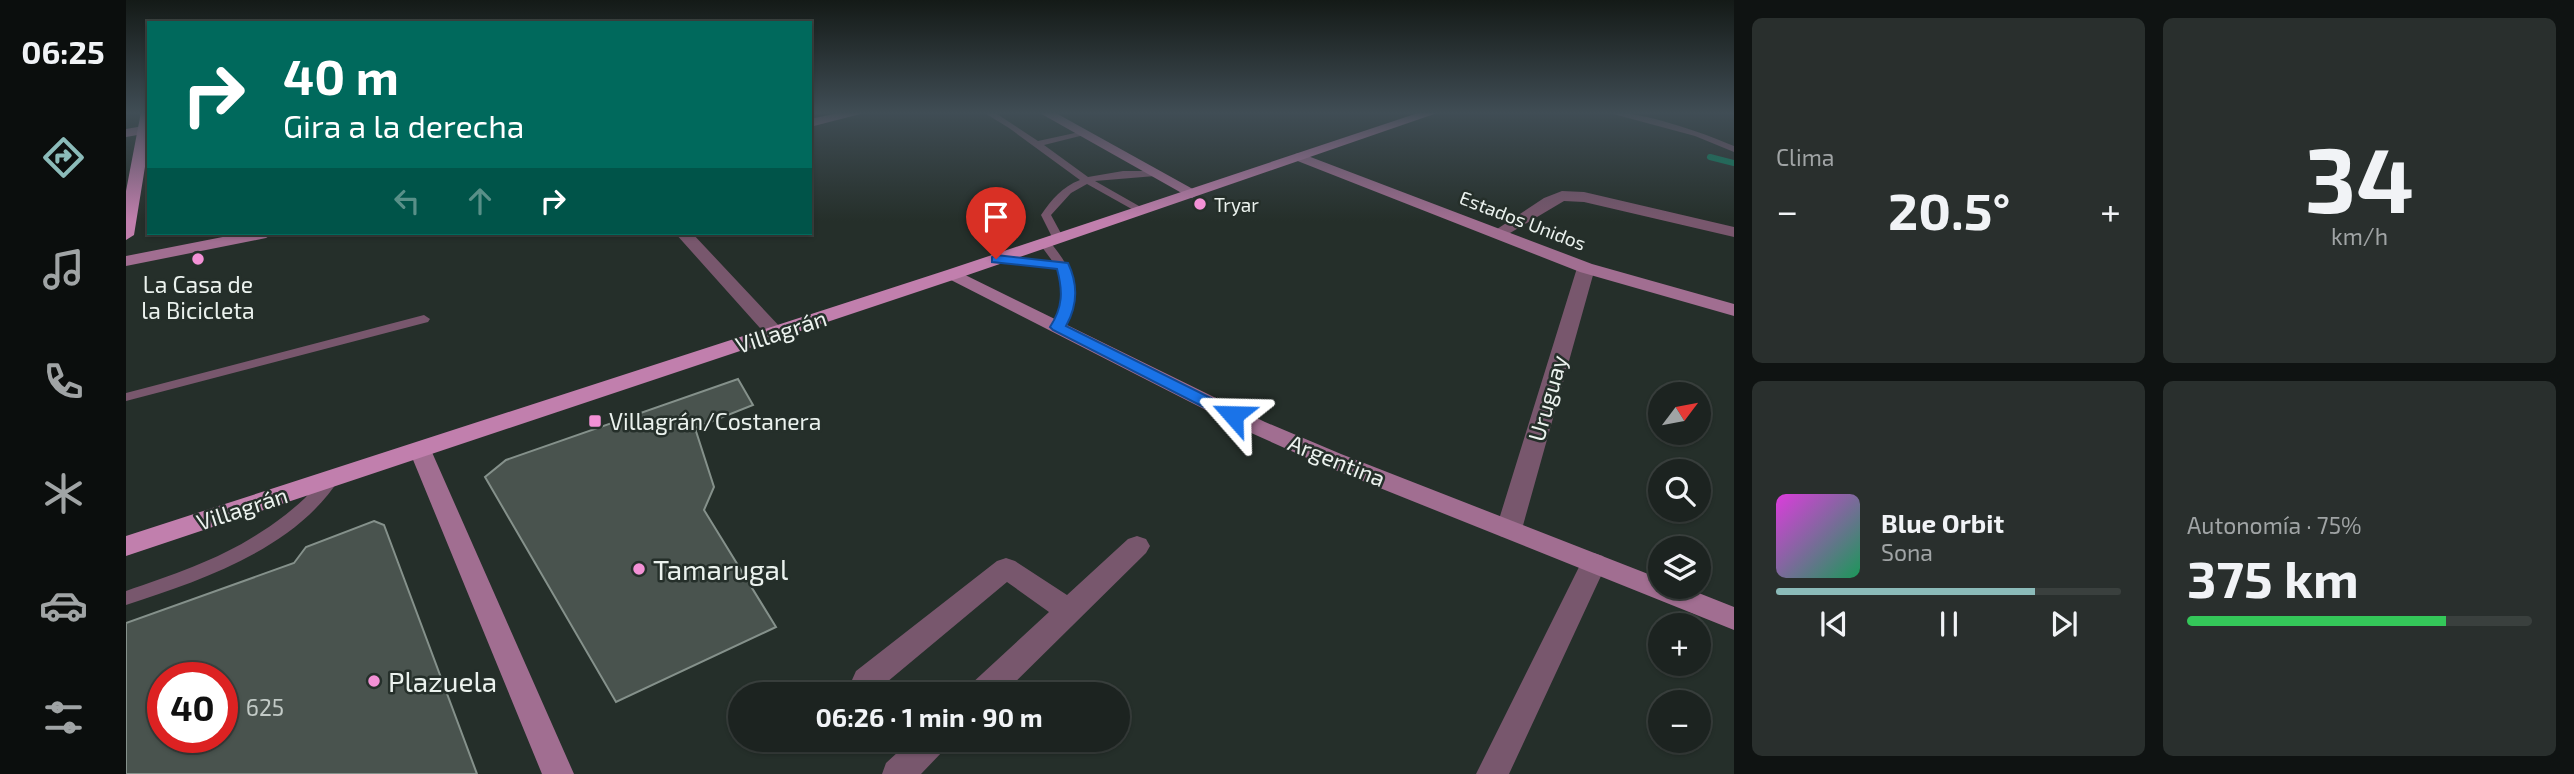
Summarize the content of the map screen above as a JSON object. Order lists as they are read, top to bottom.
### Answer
{
  "streets": {
    "main road": ["Villagrán"],
    "street": ["Estados Unidos", "Uruguay", "Argentina"]
  },
  "crossings": [
    ["Estados Unidos", "Villagrán"],
    ["Estados Unidos", "Uruguay"],
    ["Villagrán", "Argentina"],
    ["Uruguay", "Argentina"]
  ],
  "places": {
    "other": [
      "Tryar",
      "La Casa de la Bicicleta",
      "Tamarugal",
      "Plazuela"
    ],
    "transit": ["Villagrán/Costanera"]
  },
  "house_numbers": ["625"],
  "north": "top right",
  "page": {
    "tabs": "06:25",
    "tile": [
      "Clima",
      ["34", "km/h"],
      ["Autonomía · 75%", "375 km"]
    ],
    "turn": ["40 m", "Gira a la derecha"],
    "heat": ["−", "20.5°", "+"],
    "map_buttons": ["+", "−"],
    "song": ["Blue Orbit", "Sona"],
    "limit": "40",
    "trip": "06:26 · 1 min · 90 m"
  }
}
